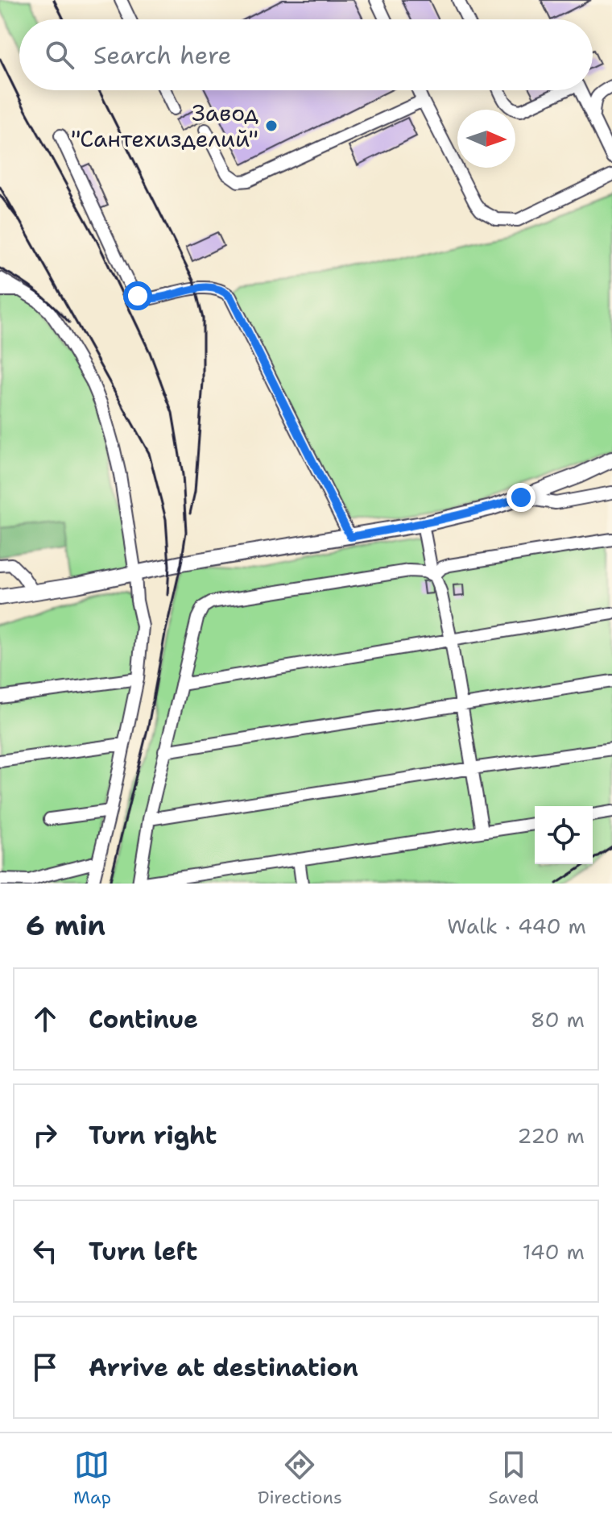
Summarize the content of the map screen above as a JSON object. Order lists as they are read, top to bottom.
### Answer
{
  "places": ["Завод \"Сантехизделий\""],
  "north": "right",
  "page": {
    "search": "Search here",
    "heading": ["6 min", "Walk · 440 m"],
    "list": [
      ["Continue", "80 m"],
      ["Turn right", "220 m"],
      ["Turn left", "140 m"],
      "Arrive at destination"
    ],
    "nav": ["Map", "Directions", "Saved"]
  }
}
